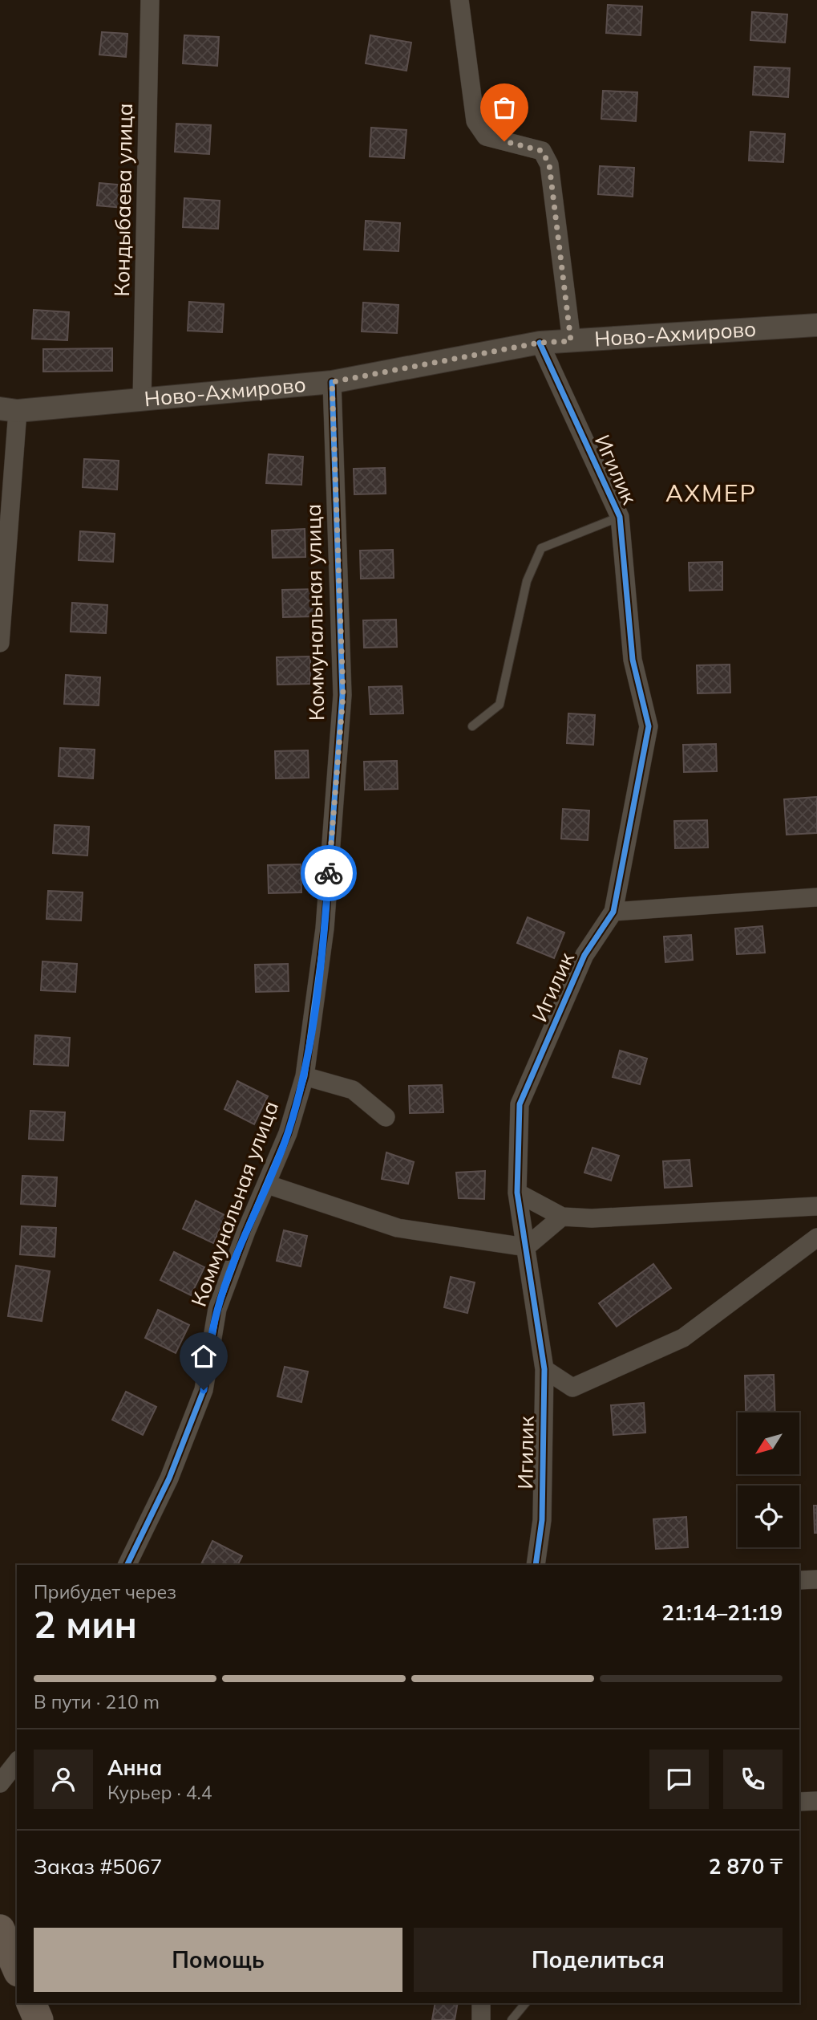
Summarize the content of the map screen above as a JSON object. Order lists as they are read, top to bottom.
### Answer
{
  "streets": {
    "street": [
      "Кондыбаева улица",
      "Ново-Ахмирово",
      "Игилик",
      "Коммунальная улица"
    ]
  },
  "crossings": [
    ["Кондыбаева улица", "Ново-Ахмирово"],
    ["Ново-Ахмирово", "Игилик"],
    ["Ново-Ахмирово", "Коммунальная улица"]
  ],
  "districts": ["АХМЕР"],
  "north": "bottom left",
  "page": {
    "heading": ["2 мин", "Прибудет через", "21:14–21:19"],
    "panel": [
      "Анна",
      "Курьер · 4.4",
      "Заказ #5067",
      "2 870 ₸"
    ],
    "bar": "В пути · 210 m",
    "buttons": ["Помощь", "Поделиться"]
  }
}
